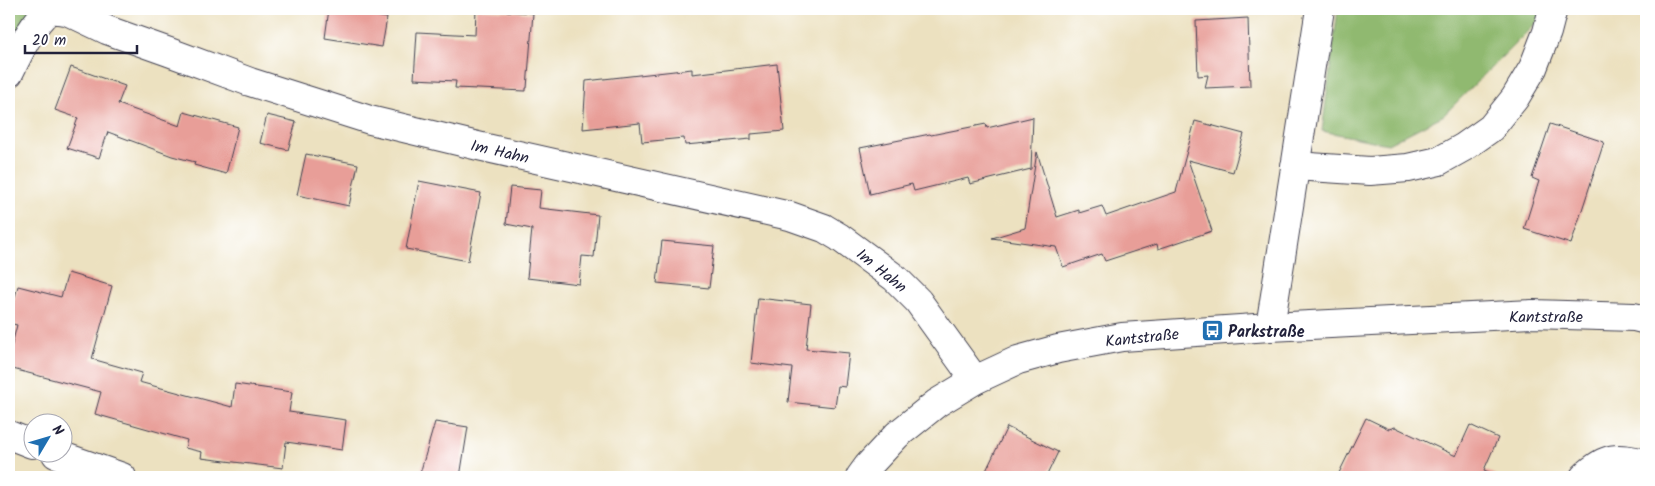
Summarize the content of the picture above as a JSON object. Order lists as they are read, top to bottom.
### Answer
{
  "streets": {
    "street": ["Im Hahn", "Kantstraße"]
  },
  "crossings": [
    ["Im Hahn", "Kantstraße"]
  ],
  "places": {
    "bus stop": ["Parkstraße"]
  },
  "scale_bar": "20 m",
  "north": "top right"
}
